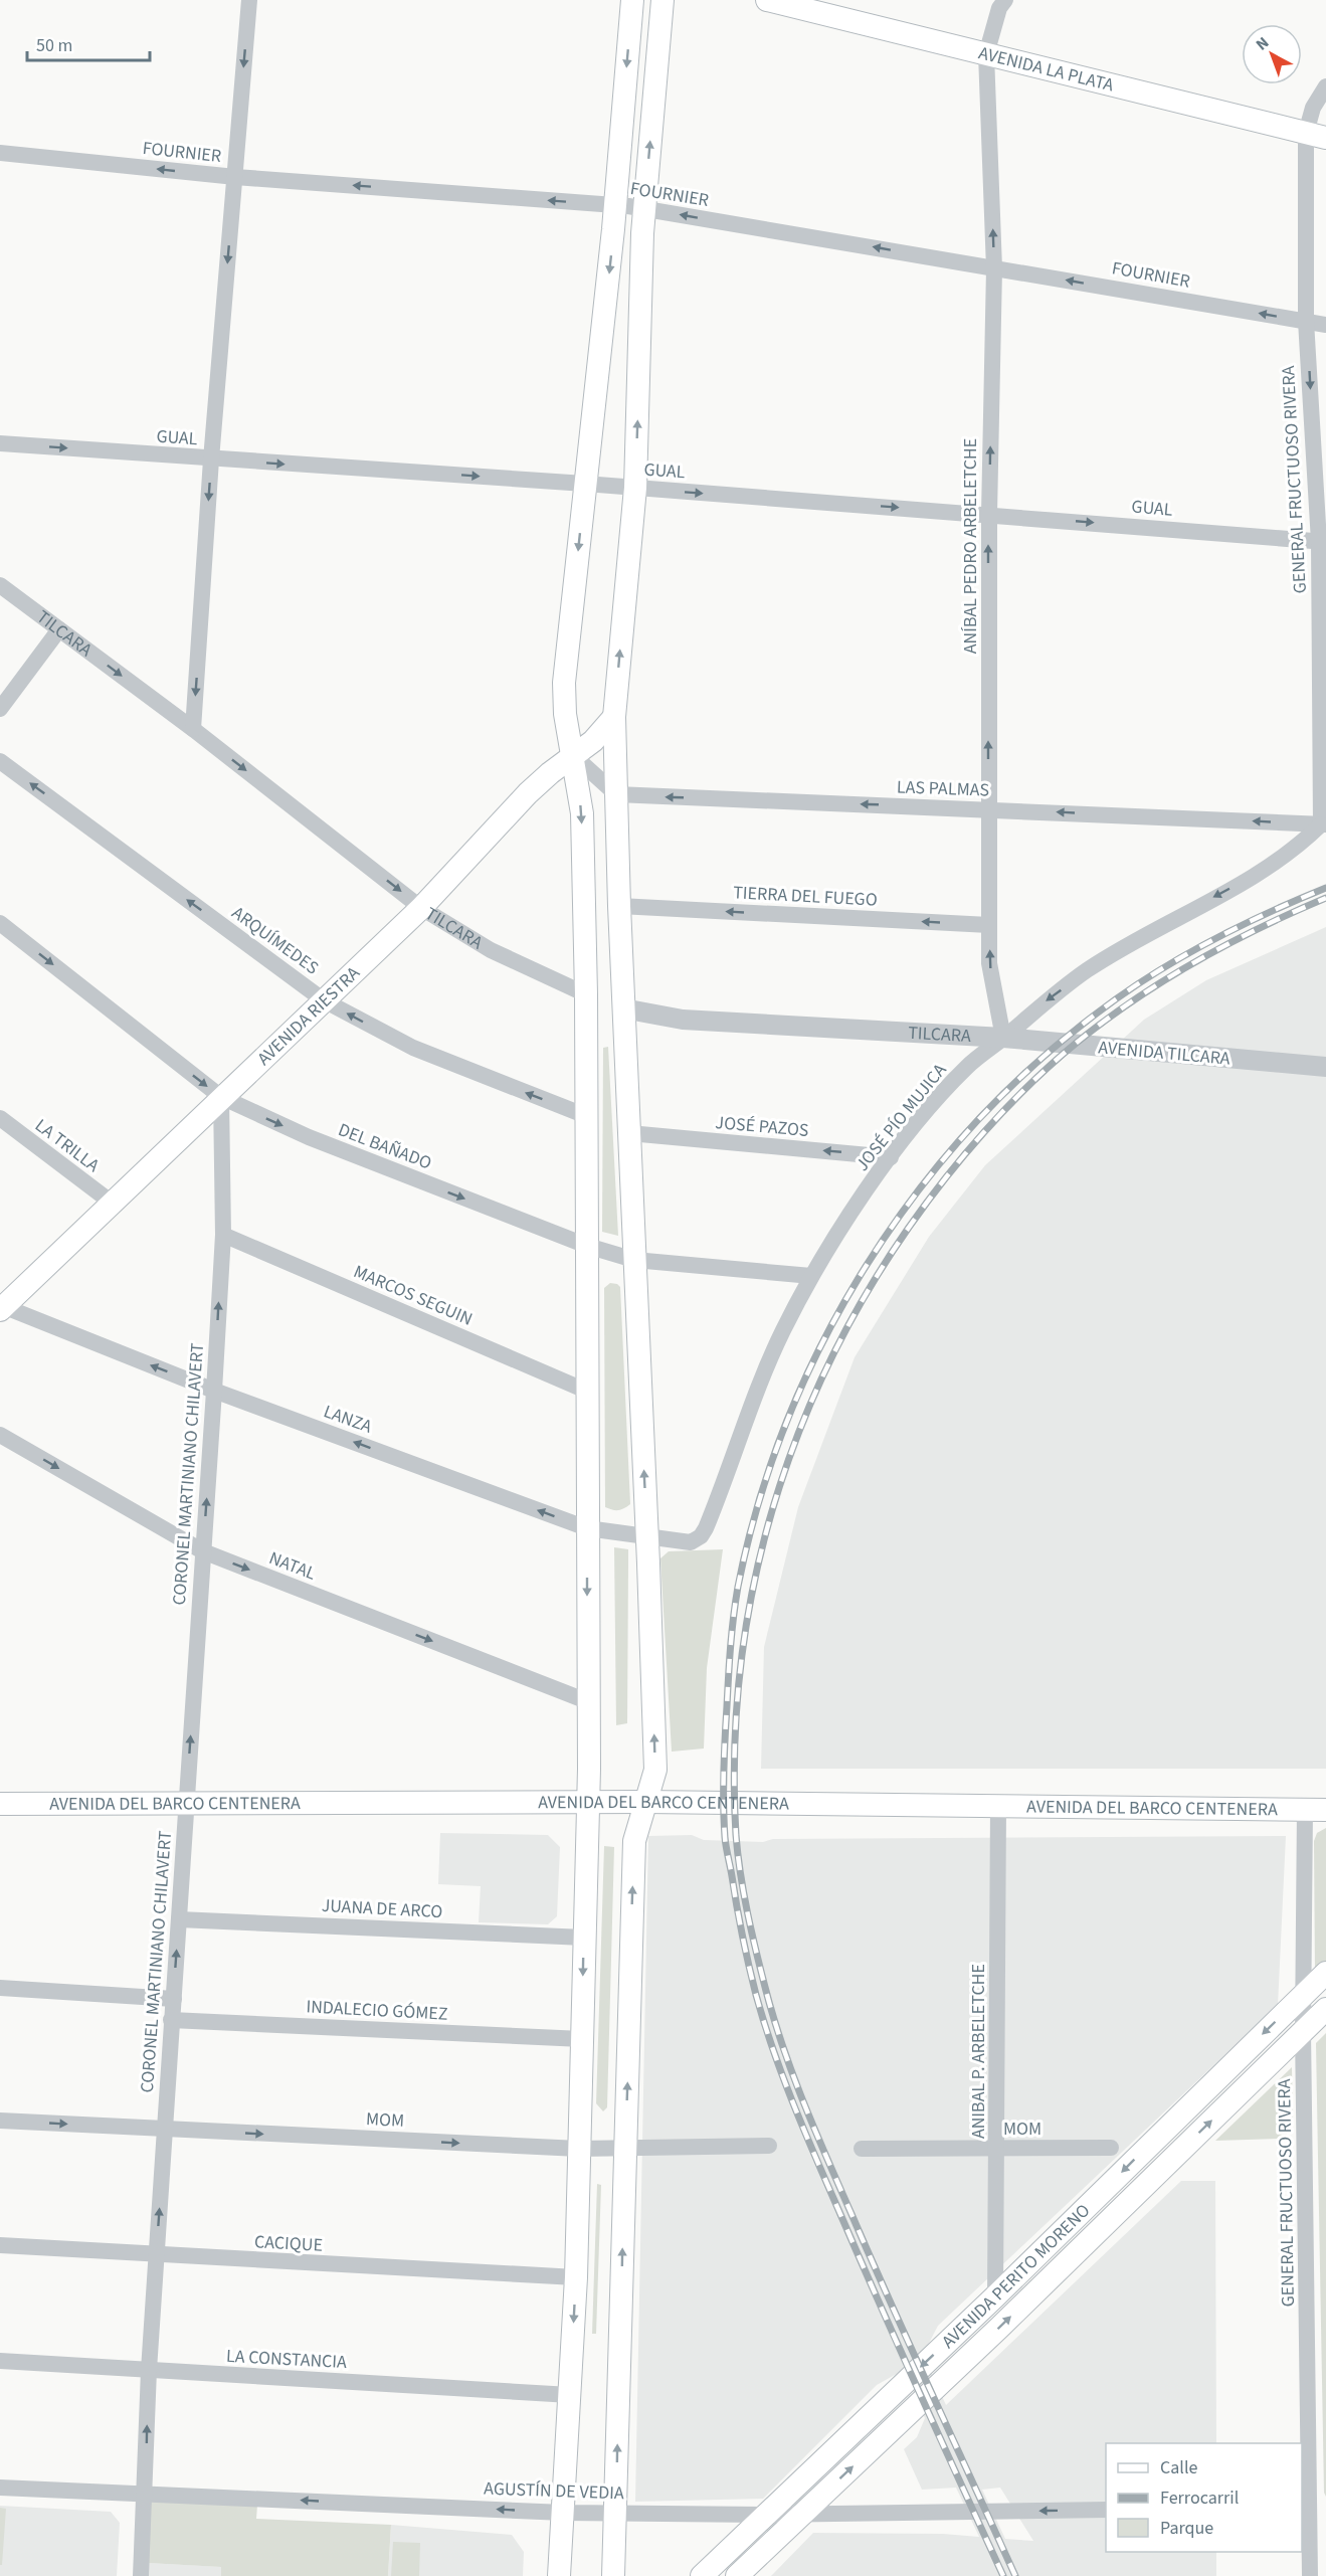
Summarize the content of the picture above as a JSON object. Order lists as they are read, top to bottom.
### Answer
{
  "streets": {
    "main road": [
      "AVENIDA LA PLATA",
      "TILCARA",
      "AVENIDA RIESTRA",
      "AVENIDA DEL BARCO CENTENERA",
      "AVENIDA PERITO MORENO"
    ],
    "street": [
      "FOURNIER",
      "GUAL",
      "GENERAL FRUCTUOSO RIVERA",
      "ANÍBAL PEDRO ARBELETCHE",
      "LAS PALMAS",
      "TIERRA DEL FUEGO",
      "ARQUÍMEDES",
      "AVENIDA TILCARA",
      "JOSÉ PÍO MUJICA",
      "JOSÉ PAZOS",
      "LA TRILLA",
      "DEL BAÑADO",
      "MARCOS SEGUIN",
      "LANZA",
      "CORONEL MARTINIANO CHILAVERT",
      "NATAL",
      "JUANA DE ARCO",
      "INDALECIO GÓMEZ",
      "ANIBAL P. ARBELETCHE",
      "MOM",
      "CACIQUE",
      "LA CONSTANCIA",
      "AGUSTÍN DE VEDIA"
    ]
  },
  "crossings": [
    ["AVENIDA LA PLATA", "GENERAL FRUCTUOSO RIVERA"],
    ["AVENIDA LA PLATA", "ANÍBAL PEDRO ARBELETCHE"],
    ["FOURNIER", "GENERAL FRUCTUOSO RIVERA"],
    ["FOURNIER", "ANÍBAL PEDRO ARBELETCHE"],
    ["GUAL", "GENERAL FRUCTUOSO RIVERA"],
    ["GUAL", "ANÍBAL PEDRO ARBELETCHE"],
    ["GENERAL FRUCTUOSO RIVERA", "LAS PALMAS"],
    ["GENERAL FRUCTUOSO RIVERA", "JOSÉ PÍO MUJICA"],
    ["GENERAL FRUCTUOSO RIVERA", "AVENIDA DEL BARCO CENTENERA"],
    ["GENERAL FRUCTUOSO RIVERA", "AVENIDA PERITO MORENO"],
    ["ANÍBAL PEDRO ARBELETCHE", "TILCARA"],
    ["ANÍBAL PEDRO ARBELETCHE", "LAS PALMAS"],
    ["ANÍBAL PEDRO ARBELETCHE", "TIERRA DEL FUEGO"],
    ["ANÍBAL PEDRO ARBELETCHE", "AVENIDA TILCARA"],
    ["ANÍBAL PEDRO ARBELETCHE", "JOSÉ PÍO MUJICA"],
    ["TILCARA", "AVENIDA RIESTRA"],
    ["TILCARA", "AVENIDA TILCARA"],
    ["TILCARA", "JOSÉ PÍO MUJICA"],
    ["LAS PALMAS", "JOSÉ PÍO MUJICA"],
    ["ARQUÍMEDES", "AVENIDA RIESTRA"],
    ["AVENIDA RIESTRA", "LA TRILLA"],
    ["AVENIDA RIESTRA", "DEL BAÑADO"],
    ["AVENIDA RIESTRA", "LANZA"],
    ["AVENIDA RIESTRA", "CORONEL MARTINIANO CHILAVERT"],
    ["AVENIDA TILCARA", "JOSÉ PÍO MUJICA"],
    ["JOSÉ PÍO MUJICA", "JOSÉ PAZOS"],
    ["JOSÉ PÍO MUJICA", "DEL BAÑADO"],
    ["JOSÉ PÍO MUJICA", "LANZA"],
    ["DEL BAÑADO", "CORONEL MARTINIANO CHILAVERT"],
    ["MARCOS SEGUIN", "CORONEL MARTINIANO CHILAVERT"],
    ["LANZA", "CORONEL MARTINIANO CHILAVERT"],
    ["CORONEL MARTINIANO CHILAVERT", "NATAL"],
    ["CORONEL MARTINIANO CHILAVERT", "AVENIDA DEL BARCO CENTENERA"],
    ["CORONEL MARTINIANO CHILAVERT", "JUANA DE ARCO"],
    ["CORONEL MARTINIANO CHILAVERT", "INDALECIO GÓMEZ"],
    ["CORONEL MARTINIANO CHILAVERT", "MOM"],
    ["CORONEL MARTINIANO CHILAVERT", "CACIQUE"],
    ["CORONEL MARTINIANO CHILAVERT", "LA CONSTANCIA"],
    ["CORONEL MARTINIANO CHILAVERT", "AGUSTÍN DE VEDIA"],
    ["AVENIDA DEL BARCO CENTENERA", "ANIBAL P. ARBELETCHE"],
    ["ANIBAL P. ARBELETCHE", "MOM"],
    ["ANIBAL P. ARBELETCHE", "AVENIDA PERITO MORENO"],
    ["AVENIDA PERITO MORENO", "AGUSTÍN DE VEDIA"]
  ],
  "one_way": [
    "FOURNIER",
    "GUAL",
    "ANÍBAL PEDRO ARBELETCHE",
    "TILCARA",
    "LAS PALMAS",
    "TIERRA DEL FUEGO",
    "ARQUÍMEDES",
    "JOSÉ PÍO MUJICA",
    "JOSÉ PAZOS",
    "DEL BAÑADO",
    "LANZA",
    "CORONEL MARTINIANO CHILAVERT",
    "NATAL",
    "MOM",
    "AGUSTÍN DE VEDIA"
  ],
  "legend": ["Calle", "Ferrocarril", "Parque"],
  "scale_bar": "50 m",
  "north": "top left"
}
